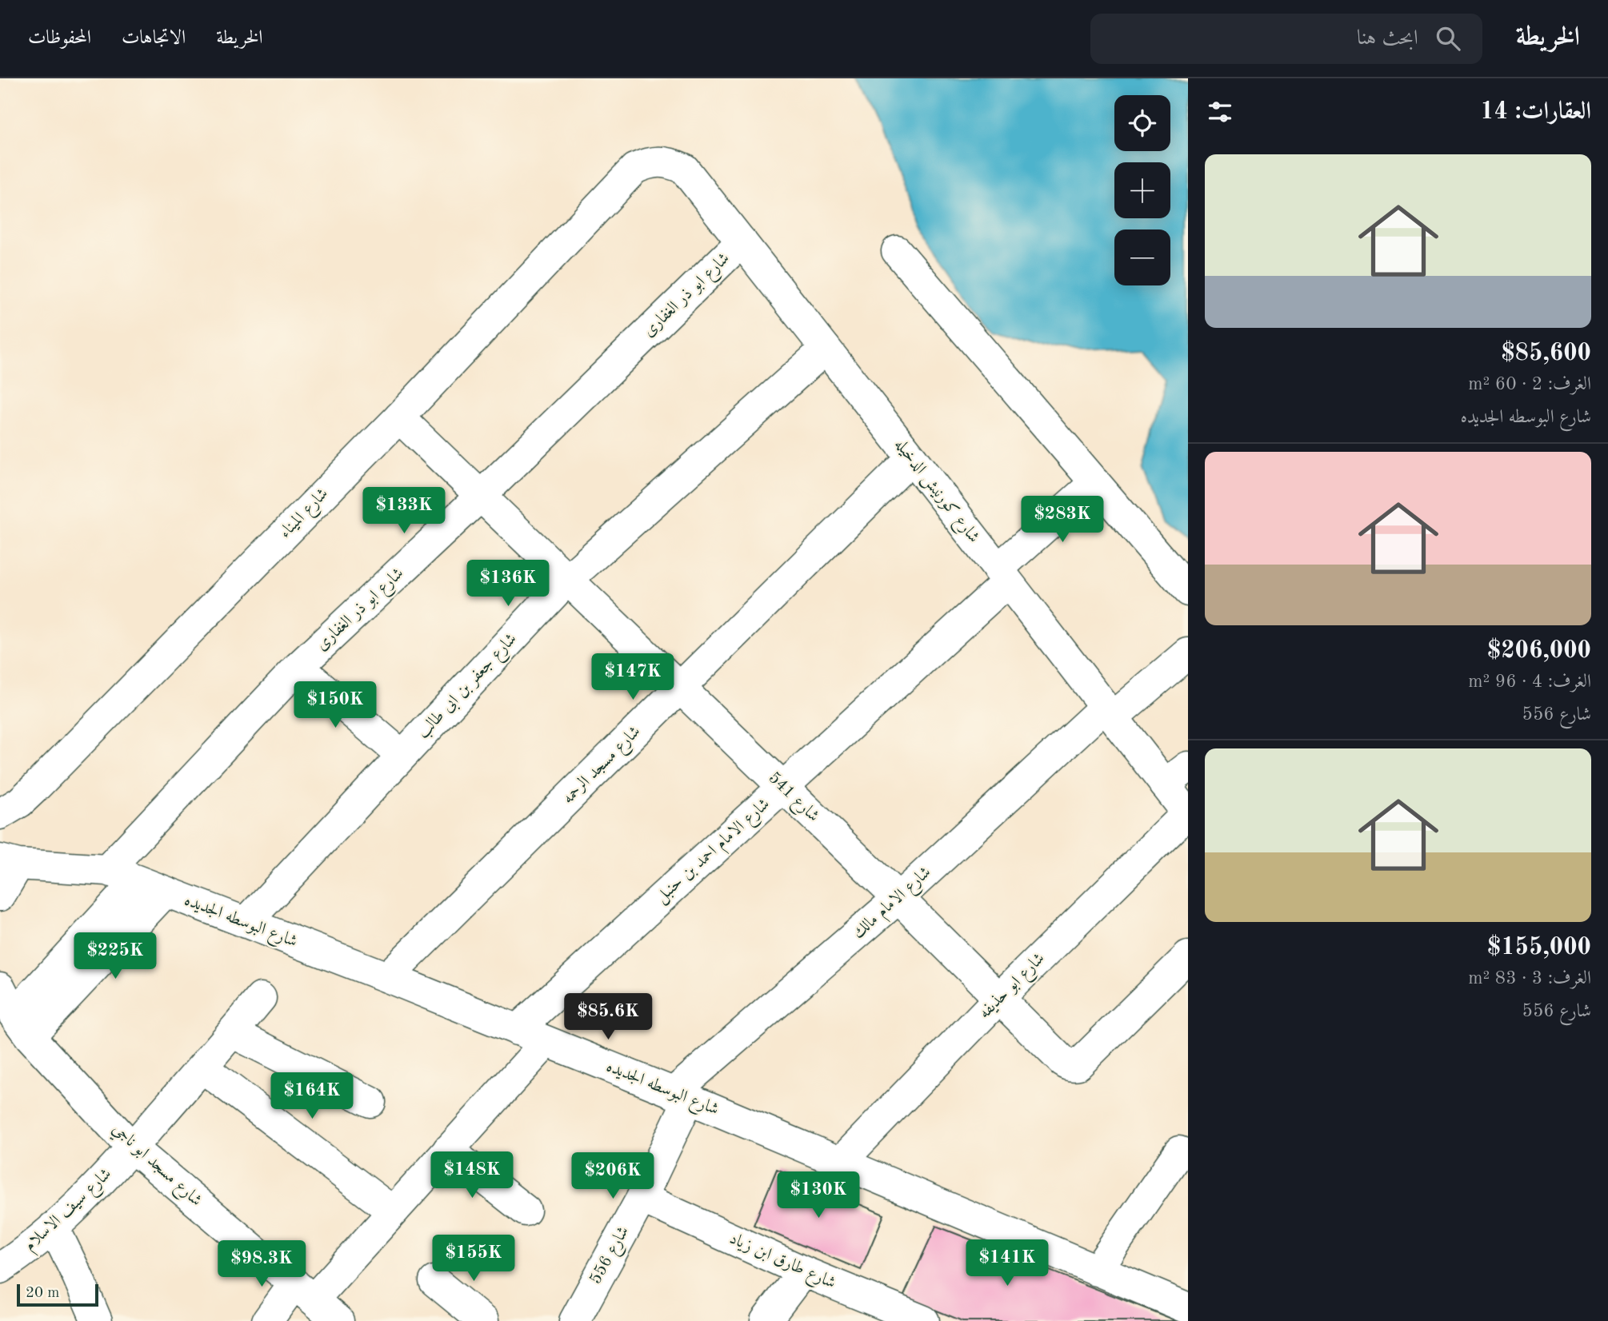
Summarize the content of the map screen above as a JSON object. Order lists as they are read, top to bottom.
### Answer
{
  "streets": {
    "street": [
      "شارع ابو ذر الغفارى",
      "شارع كورنيش الدخيله",
      "شارع الميناء",
      "شارع جعفر بن ابى طالب",
      "شارع مسجد الرحمه",
      "شارع 541",
      "شارع الامام احمد بن حنبل",
      "شارع الامام مالك",
      "شارع البوسطه الجديده",
      "شارع ابو حذيفه",
      "شارع مسجد ابو ناجي",
      "شارع سيف الاسلام",
      "شارع 556",
      "شارع طارق ابن زياد"
    ]
  },
  "crossings": [
    ["شارع ابو ذر الغفارى", "شارع كورنيش الدخيله"],
    ["شارع ابو ذر الغفارى", "شارع 541"],
    ["شارع ابو ذر الغفارى", "شارع البوسطه الجديده"],
    ["شارع كورنيش الدخيله", "شارع الميناء"],
    ["شارع كورنيش الدخيله", "شارع جعفر بن ابى طالب"],
    ["شارع كورنيش الدخيله", "شارع مسجد الرحمه"],
    ["شارع كورنيش الدخيله", "شارع الامام احمد بن حنبل"],
    ["شارع كورنيش الدخيله", "شارع الامام مالك"],
    ["شارع كورنيش الدخيله", "شارع ابو حذيفه"],
    ["شارع الميناء", "شارع 541"],
    ["شارع جعفر بن ابى طالب", "شارع 541"],
    ["شارع جعفر بن ابى طالب", "شارع البوسطه الجديده"],
    ["شارع مسجد الرحمه", "شارع 541"],
    ["شارع مسجد الرحمه", "شارع البوسطه الجديده"],
    ["شارع 541", "شارع الامام احمد بن حنبل"],
    ["شارع 541", "شارع الامام مالك"],
    ["شارع 541", "شارع ابو حذيفه"],
    ["شارع الامام احمد بن حنبل", "شارع البوسطه الجديده"],
    ["شارع الامام مالك", "شارع البوسطه الجديده"],
    ["شارع الامام مالك", "شارع 556"],
    ["شارع البوسطه الجديده", "شارع ابو حذيفه"],
    ["شارع البوسطه الجديده", "شارع 556"],
    ["شارع مسجد ابو ناجي", "شارع سيف الاسلام"],
    ["شارع 556", "شارع طارق ابن زياد"]
  ],
  "scale_bar": "20 m",
  "page": {
    "header": "الخريطة",
    "search": "ابحث هنا",
    "nav": ["الخريطة", "الاتجاهات", "المحفوظات"],
    "heading": "العقارات: 14",
    "map_buttons": ["+", "−"],
    "list": [
      {
        "name": "$85,600",
        "note": "الغرف: 2 · 60 m² · شارع البوسطه الجديده"
      },
      {
        "name": "$206,000",
        "note": "الغرف: 4 · 96 m² · شارع 556"
      },
      {
        "name": "$155,000",
        "note": "الغرف: 3 · 83 m² · شارع 556"
      }
    ],
    "price": [
      "$133K",
      "$283K",
      "$136K",
      "$147K",
      "$150K",
      "$225K",
      "$85.6K",
      "$164K",
      "$148K",
      "$206K",
      "$130K",
      "$155K",
      "$141K",
      "$98.3K"
    ],
    "scale": "20 m"
  }
}
